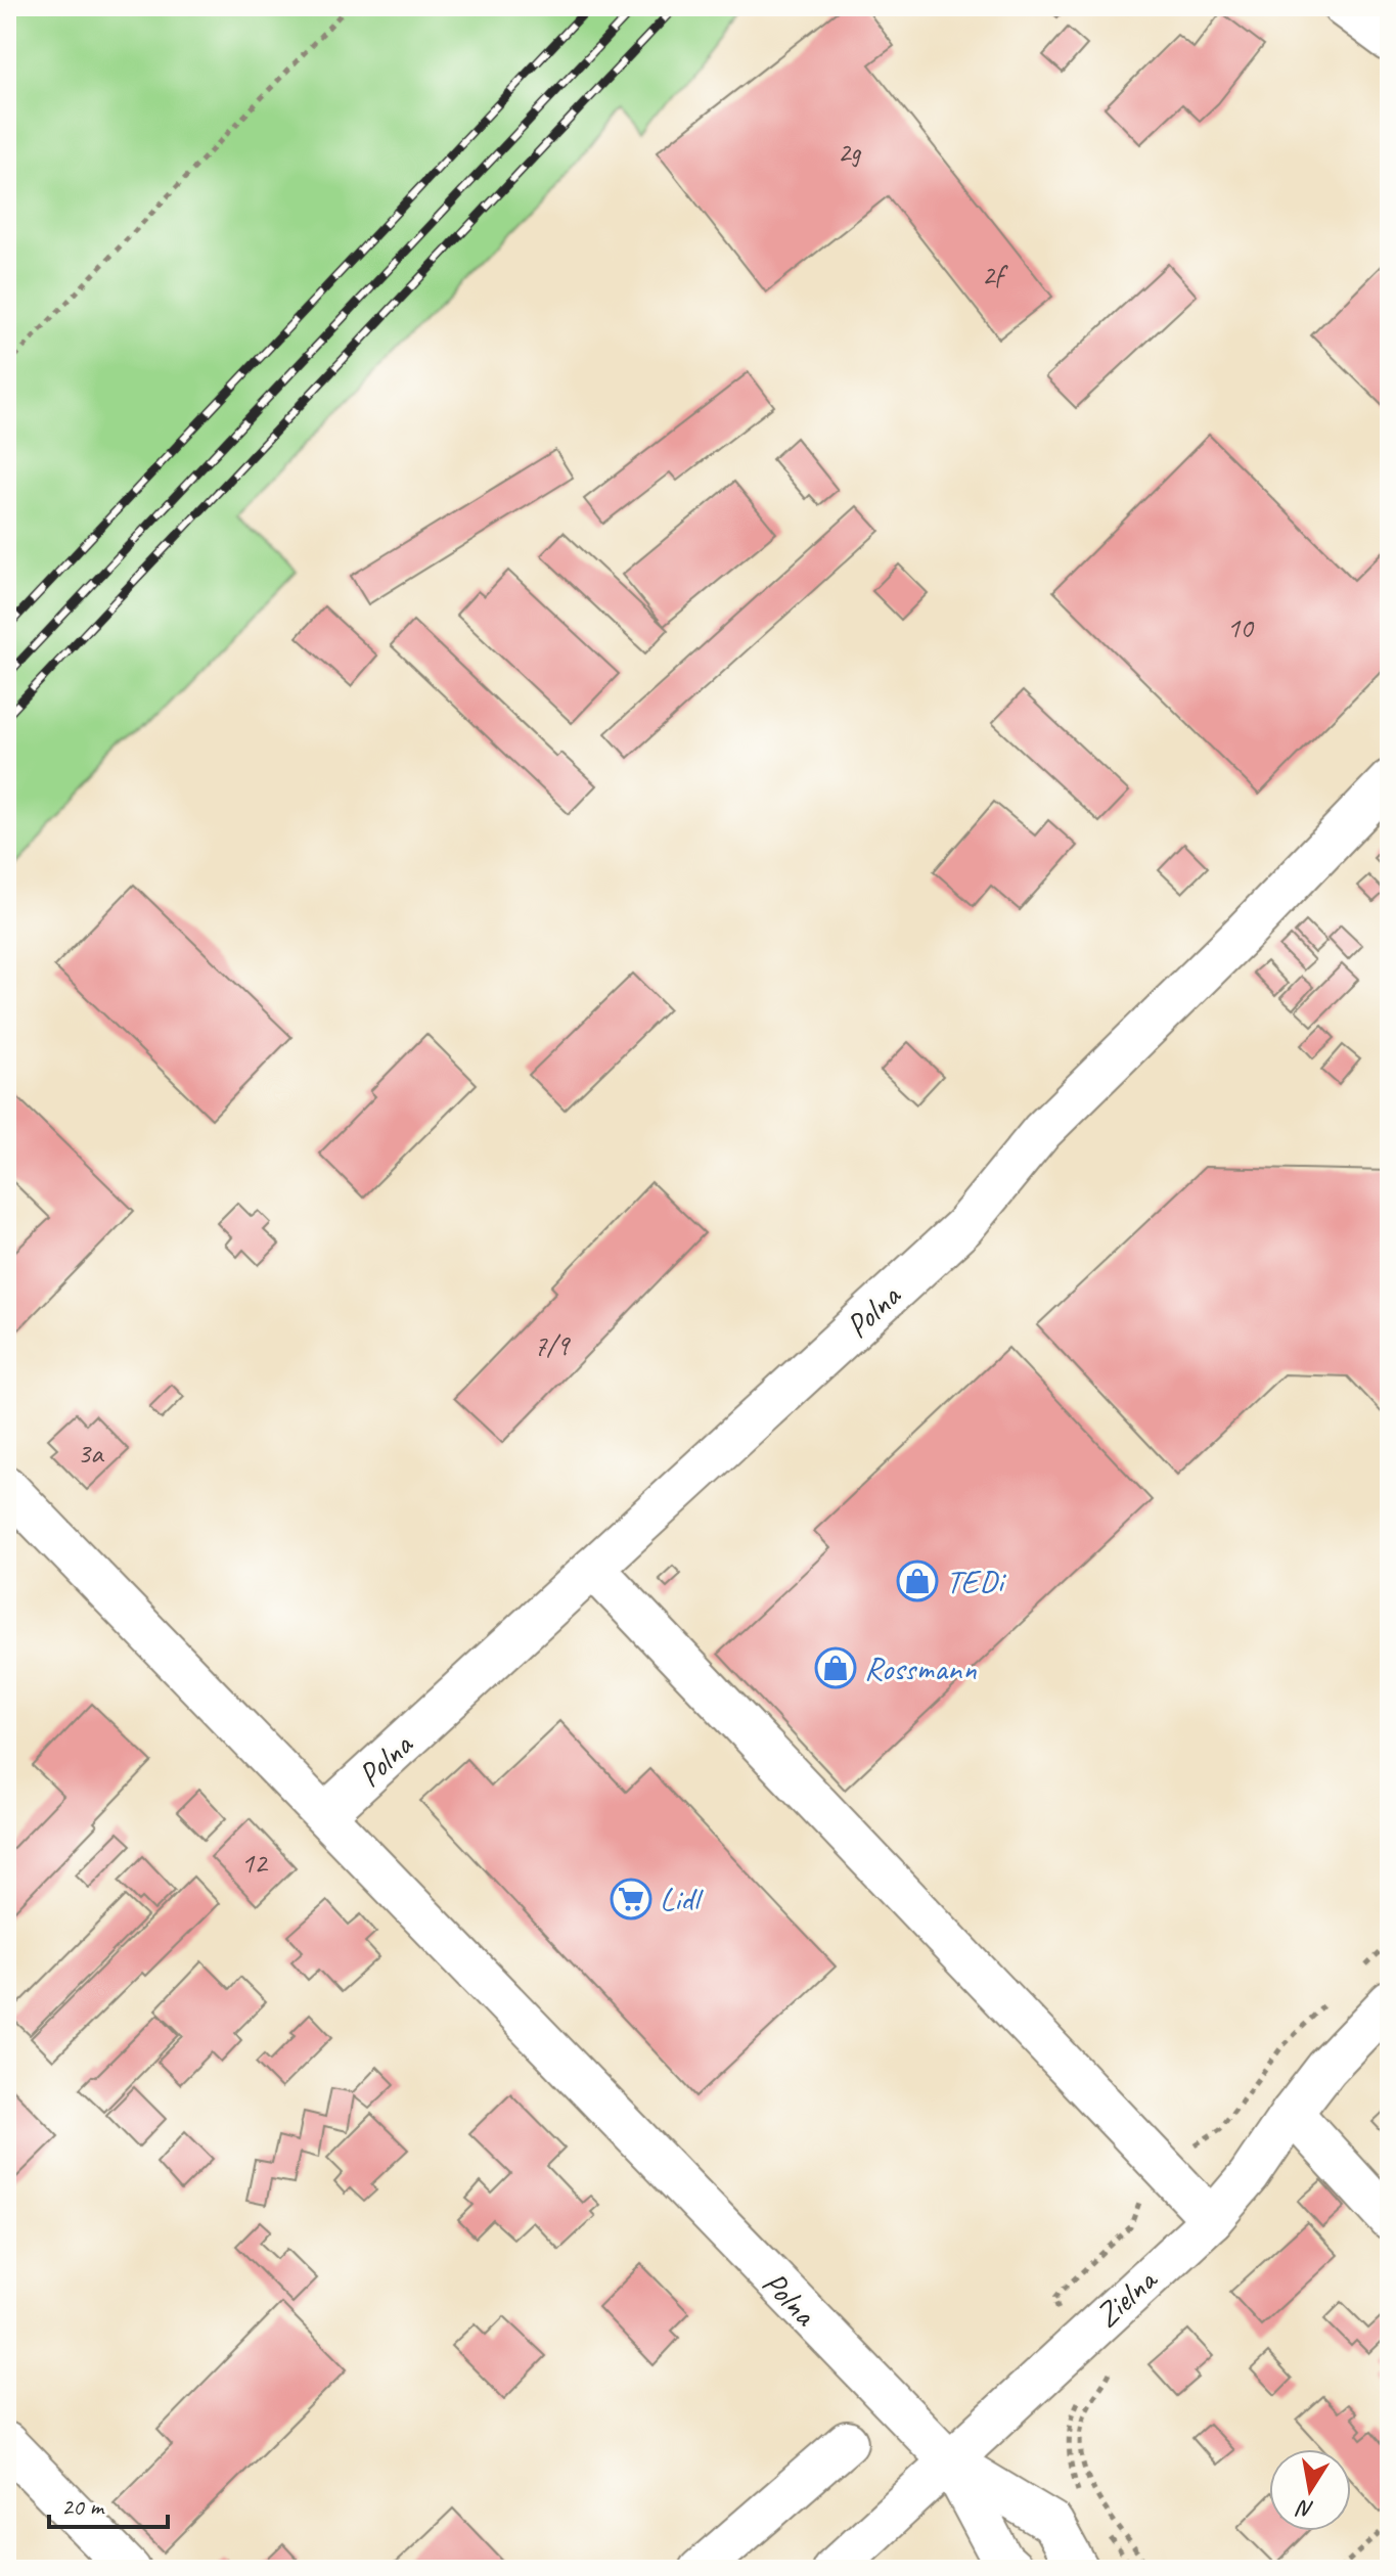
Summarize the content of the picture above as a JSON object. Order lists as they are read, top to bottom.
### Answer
{
  "streets": {
    "street": ["Polna", "Zielna"]
  },
  "crossings": [
    ["Polna", "Zielna"]
  ],
  "places": {
    "shop": ["TEDi", "Rossmann"],
    "supermarket": ["Lidl"]
  },
  "house_numbers": [
    "2g",
    "2f",
    "10",
    "7/9",
    "3a",
    "12"
  ],
  "scale_bar": "20 m",
  "north": "bottom"
}
